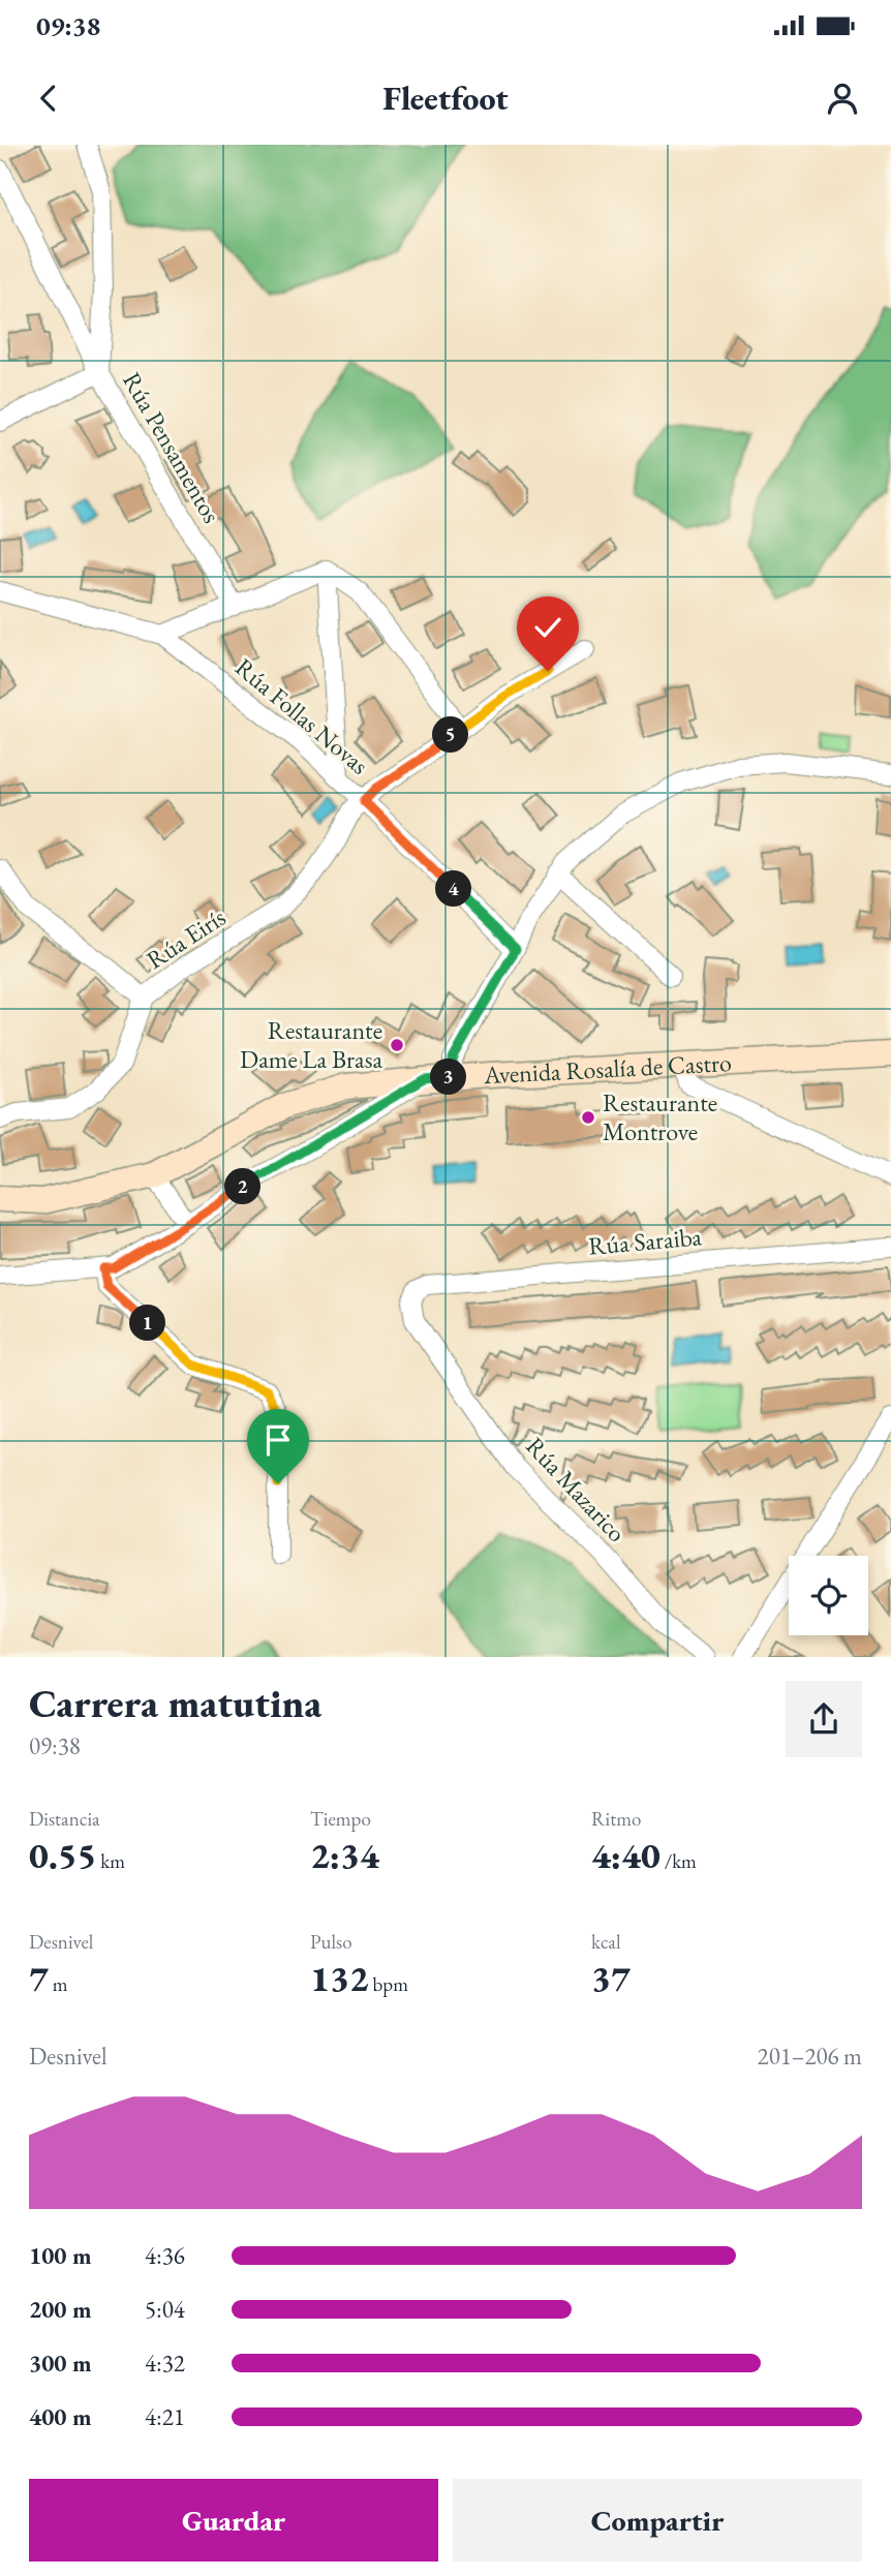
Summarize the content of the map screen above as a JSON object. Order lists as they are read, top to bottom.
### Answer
{
  "streets": {
    "street": [
      "Rúa Pensamentos",
      "Rúa Follas Novas",
      "Rúa Eirís",
      "Avenida Rosalía de Castro",
      "Rúa Saraiba",
      "Rúa Mazarico"
    ]
  },
  "crossings": [
    ["Rúa Follas Novas", "Rúa Eirís"],
    ["Rúa Saraiba", "Rúa Mazarico"]
  ],
  "places": ["Restaurante Dame La Brasa", "Restaurante Montrove"],
  "page": {
    "status": "09:38",
    "header": "Fleetfoot",
    "pins": [
      "5",
      "4",
      "3",
      "2",
      "1"
    ],
    "heading": ["Carrera matutina", "09:38"],
    "stats": [
      ["Distancia", "0.55 km"],
      ["Tiempo", "2:34"],
      ["Ritmo", "4:40 /km"],
      ["Desnivel", "7 m"],
      ["Pulso", "132 bpm"],
      ["kcal", "37"]
    ],
    "chart": ["Desnivel", "201–206 m"],
    "list": [
      {
        "name": "100 m",
        "note": "4:36"
      },
      {
        "name": "200 m",
        "note": "5:04"
      },
      {
        "name": "300 m",
        "note": "4:32"
      },
      {
        "name": "400 m",
        "note": "4:21"
      }
    ],
    "buttons": ["Guardar", "Compartir"]
  }
}
